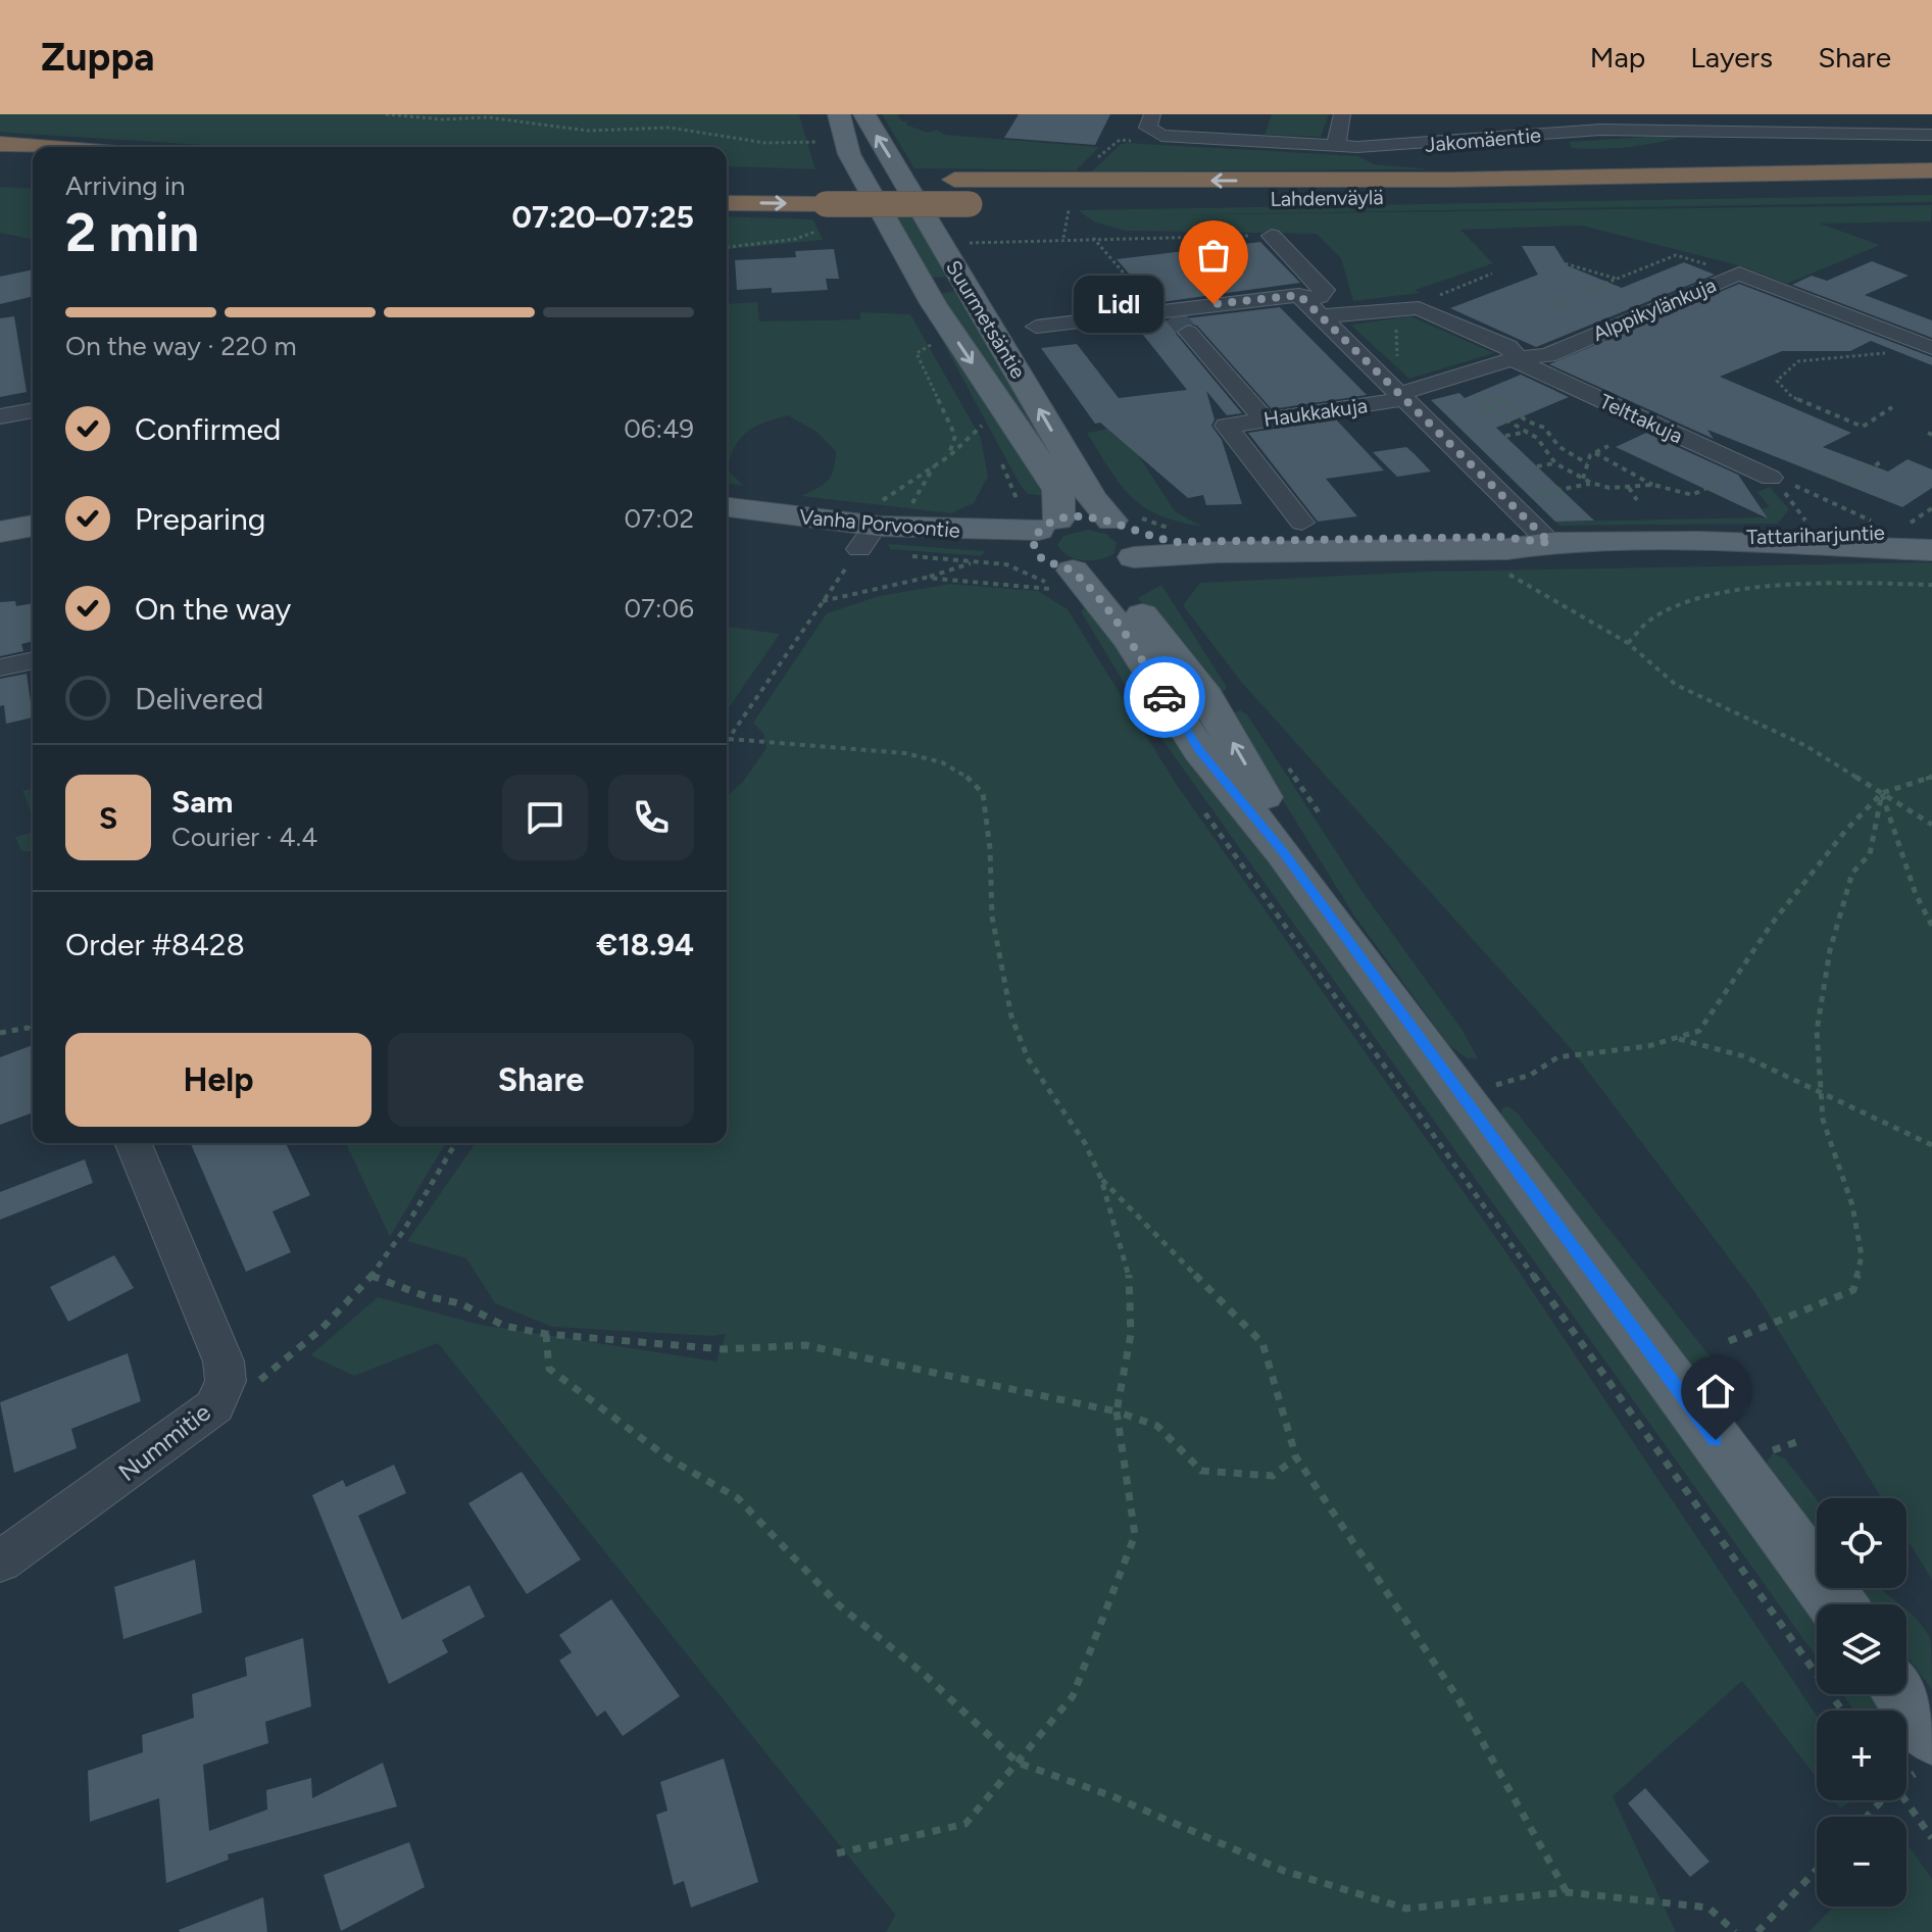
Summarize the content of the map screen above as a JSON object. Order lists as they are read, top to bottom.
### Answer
{
  "streets": {
    "highway": ["Lahdenväylä"],
    "main road": ["Suurmetsäntie", "Vanha Porvoontie", "Tattariharjuntie"],
    "street": [
      "Jakomäentie",
      "Alppikylänkuja",
      "Haukkakuja",
      "Telttakuja",
      "Nummitie"
    ]
  },
  "crossings": [
    ["Alppikylänkuja", "Haukkakuja"],
    ["Alppikylänkuja", "Telttakuja"],
    ["Suurmetsäntie", "Vanha Porvoontie"],
    ["Suurmetsäntie", "Tattariharjuntie"]
  ],
  "places": ["Lidl"],
  "page": {
    "header": "Zuppa",
    "nav": ["Map", "Layers", "Share"],
    "heading": ["2 min", "Arriving in", "07:20–07:25"],
    "panel": [
      "Sam",
      "Courier · 4.4",
      "Order #8428",
      "€18.94"
    ],
    "bubble": "Lidl",
    "bar": "On the way · 220 m",
    "list": [
      ["Confirmed", "06:49"],
      ["Preparing", "07:02"],
      ["On the way", "07:06"],
      "Delivered"
    ],
    "round": "S",
    "buttons": ["Help", "Share"],
    "map_buttons": ["+", "−"]
  }
}
